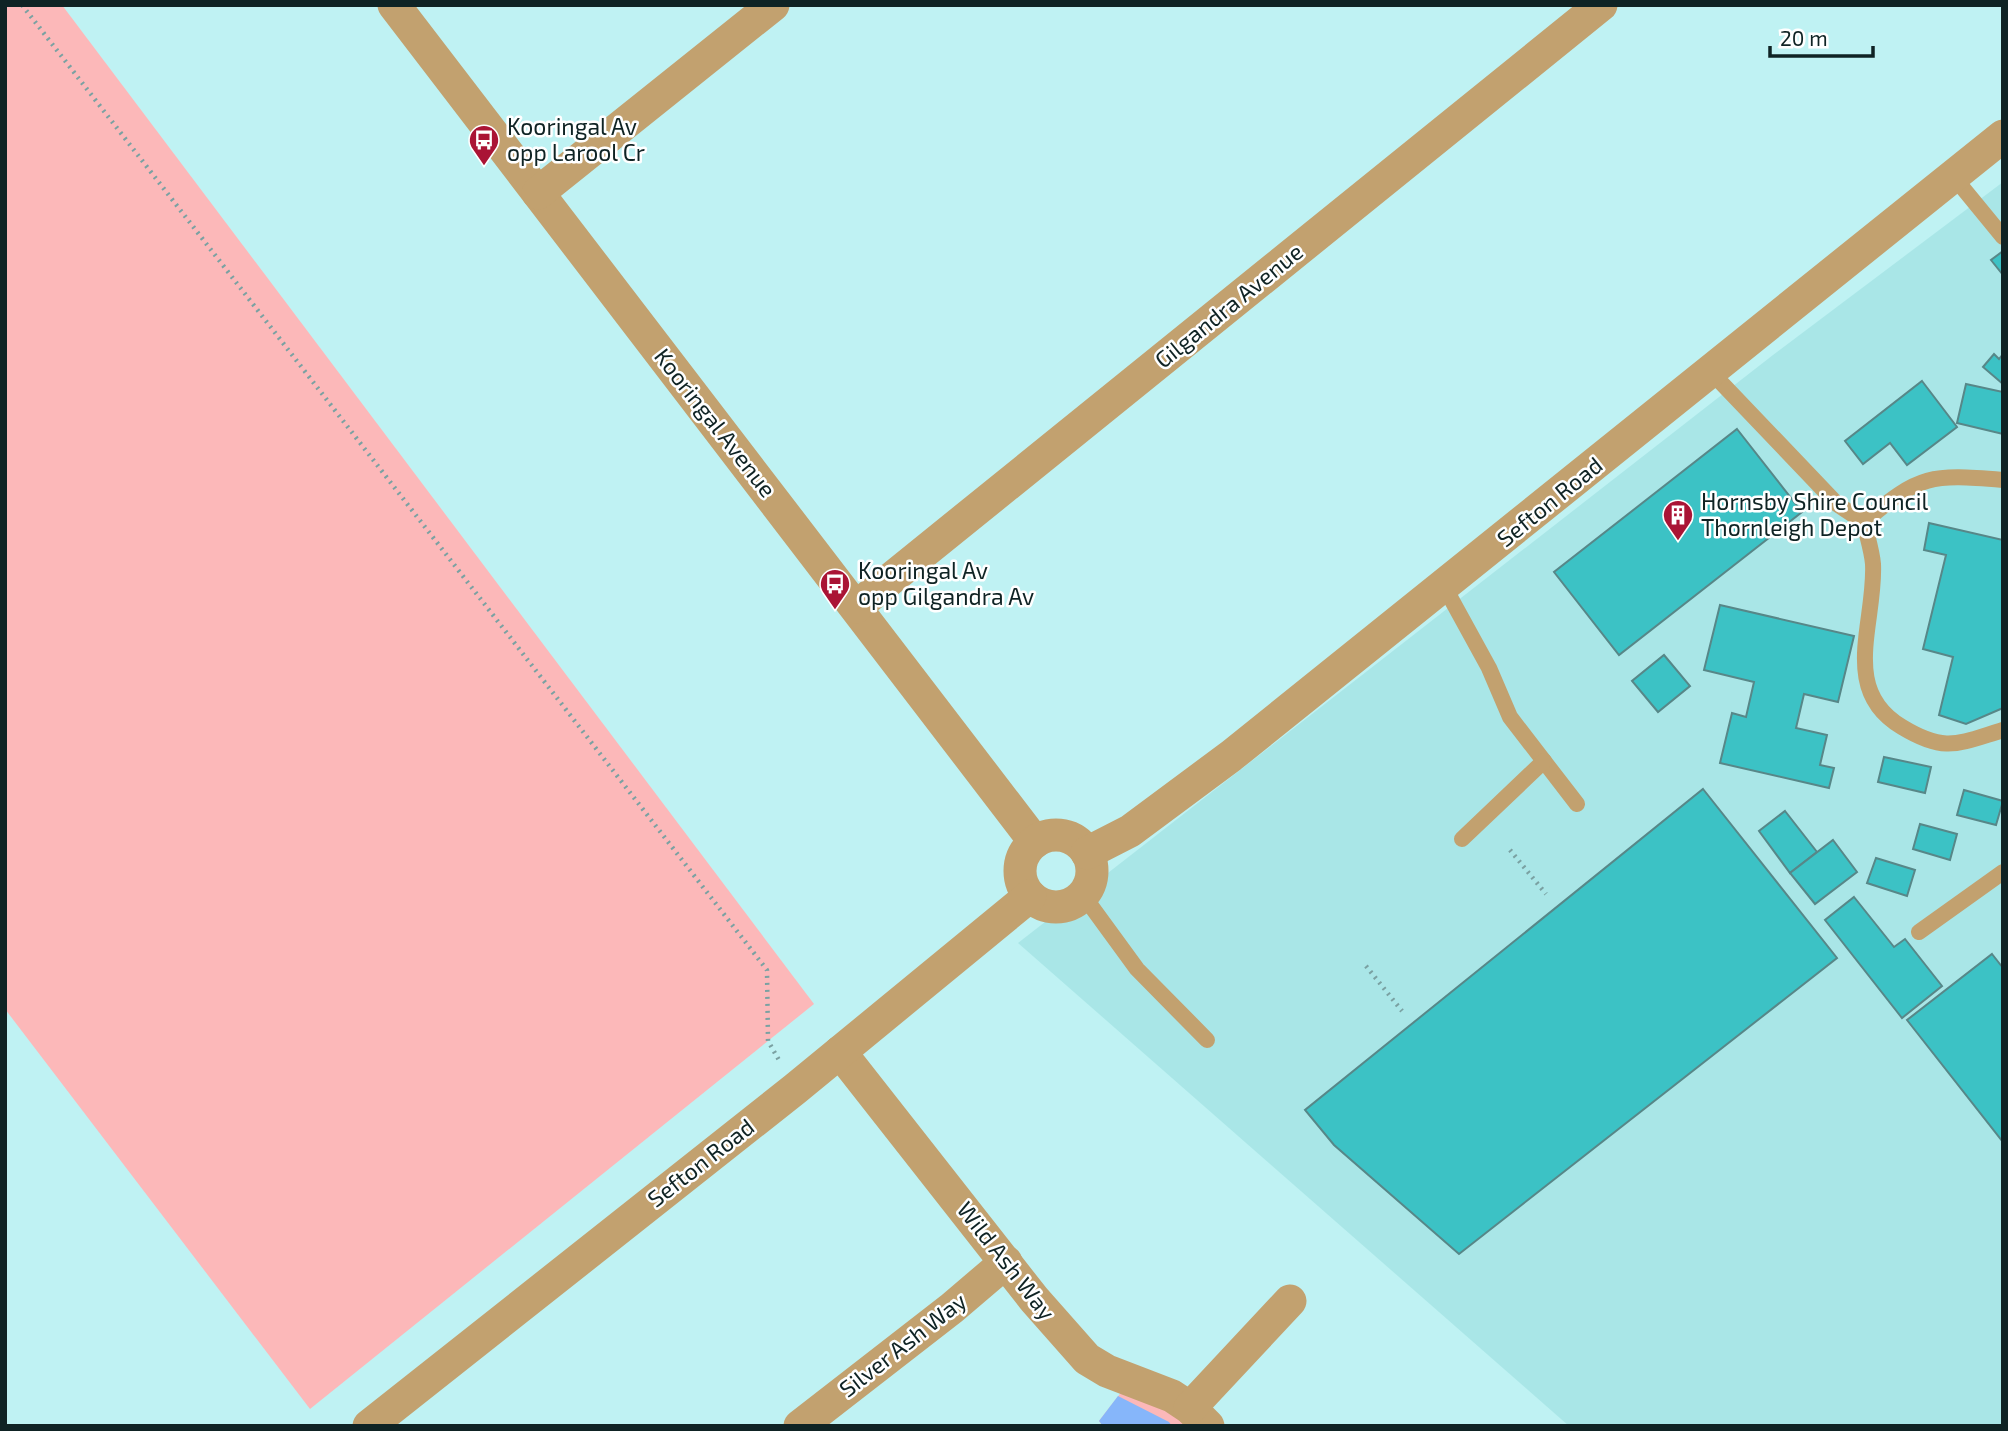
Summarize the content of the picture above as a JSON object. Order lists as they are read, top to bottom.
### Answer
{
  "streets": {
    "street": [
      "Gilgandra Avenue",
      "Kooringal Avenue",
      "Sefton Road",
      "Wild Ash Way",
      "Silver Ash Way"
    ]
  },
  "crossings": [
    ["Gilgandra Avenue", "Kooringal Avenue"],
    ["Kooringal Avenue", "Sefton Road"],
    ["Sefton Road", "Wild Ash Way"],
    ["Wild Ash Way", "Silver Ash Way"]
  ],
  "places": {
    "bus stop": ["Kooringal Av opp Larool Cr", "Kooringal Av opp Gilgandra Av"],
    "building": ["Hornsby Shire Council Thornleigh Depot"]
  },
  "scale_bar": "20 m"
}
